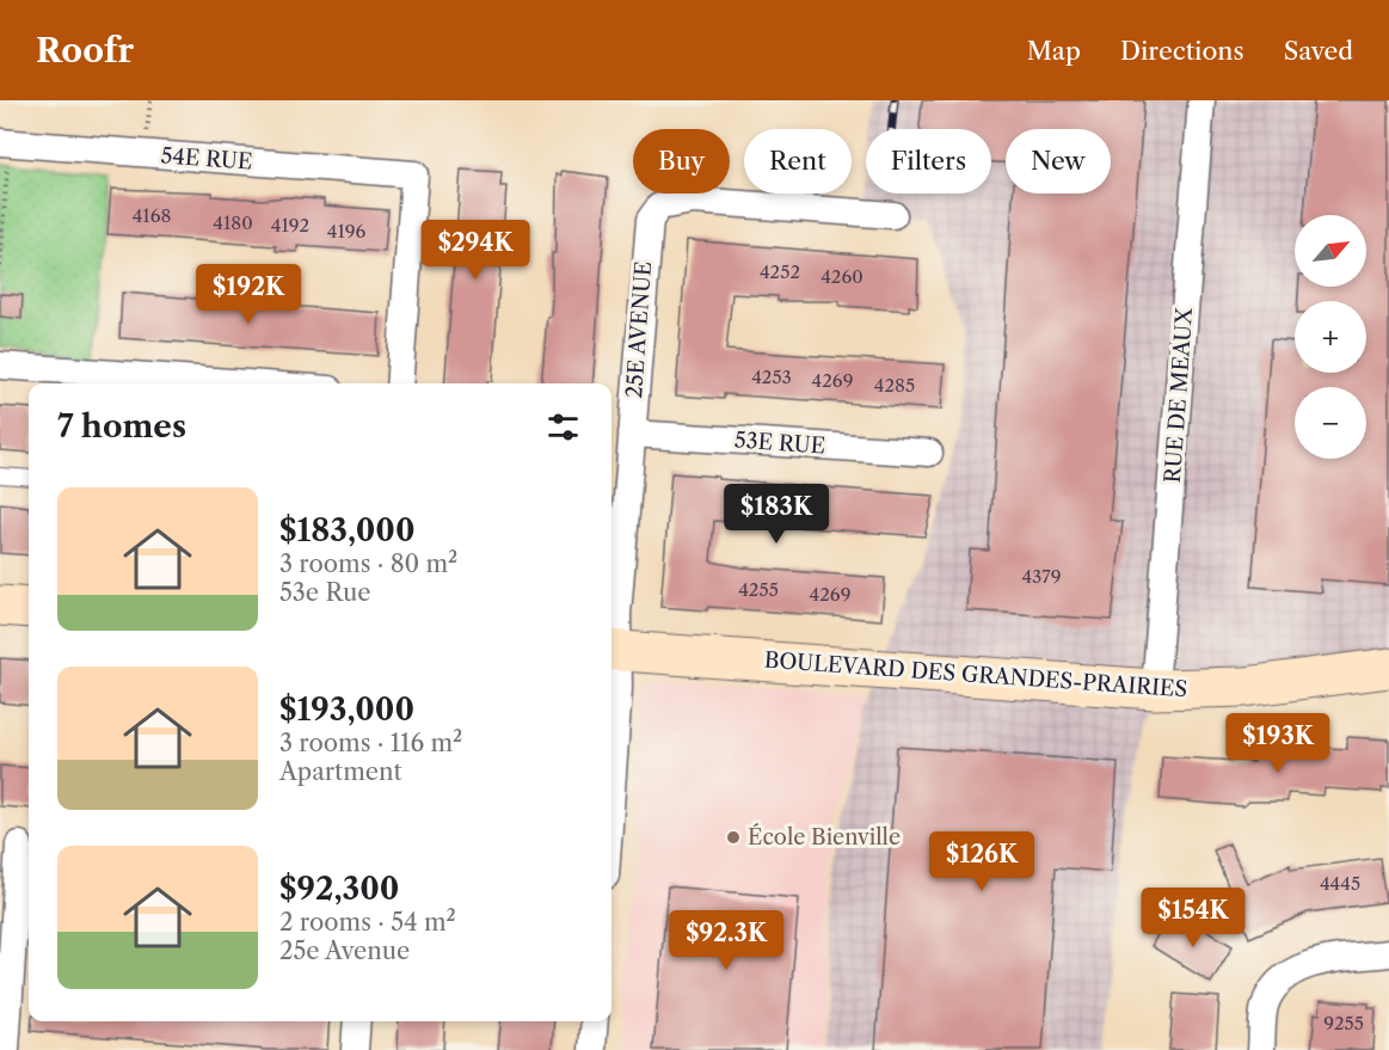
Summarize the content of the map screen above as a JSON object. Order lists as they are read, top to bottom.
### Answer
{
  "streets": {
    "main road": ["BOULEVARD DES GRANDES-PRAIRIES"],
    "street": [
      "54E RUE",
      "25E AVENUE",
      "RUE DE MEAUX",
      "53E RUE"
    ]
  },
  "crossings": [
    ["25E AVENUE", "53E RUE"],
    ["25E AVENUE", "BOULEVARD DES GRANDES-PRAIRIES"],
    ["RUE DE MEAUX", "BOULEVARD DES GRANDES-PRAIRIES"]
  ],
  "places": ["École Bienville"],
  "house_numbers": [
    "4168",
    "4180",
    "4192",
    "4196",
    "4252",
    "4260",
    "4253",
    "4269",
    "4285",
    "4379",
    "4255",
    "4269",
    "4445",
    "9255"
  ],
  "north": "top right",
  "page": {
    "header": "Roofr",
    "nav": ["Map", "Directions", "Saved"],
    "chip": [
      "Buy",
      "Rent",
      "Filters",
      "New"
    ],
    "map_buttons": ["+", "−"],
    "price": [
      "$294K",
      "$192K",
      "$183K",
      "$193K",
      "$126K",
      "$154K",
      "$92.3K"
    ],
    "heading": "7 homes",
    "list": [
      {
        "name": "$183,000",
        "note": "3 rooms · 80 m² · 53e Rue"
      },
      {
        "name": "$193,000",
        "note": "3 rooms · 116 m² · Apartment"
      },
      {
        "name": "$92,300",
        "note": "2 rooms · 54 m² · 25e Avenue"
      }
    ]
  }
}
